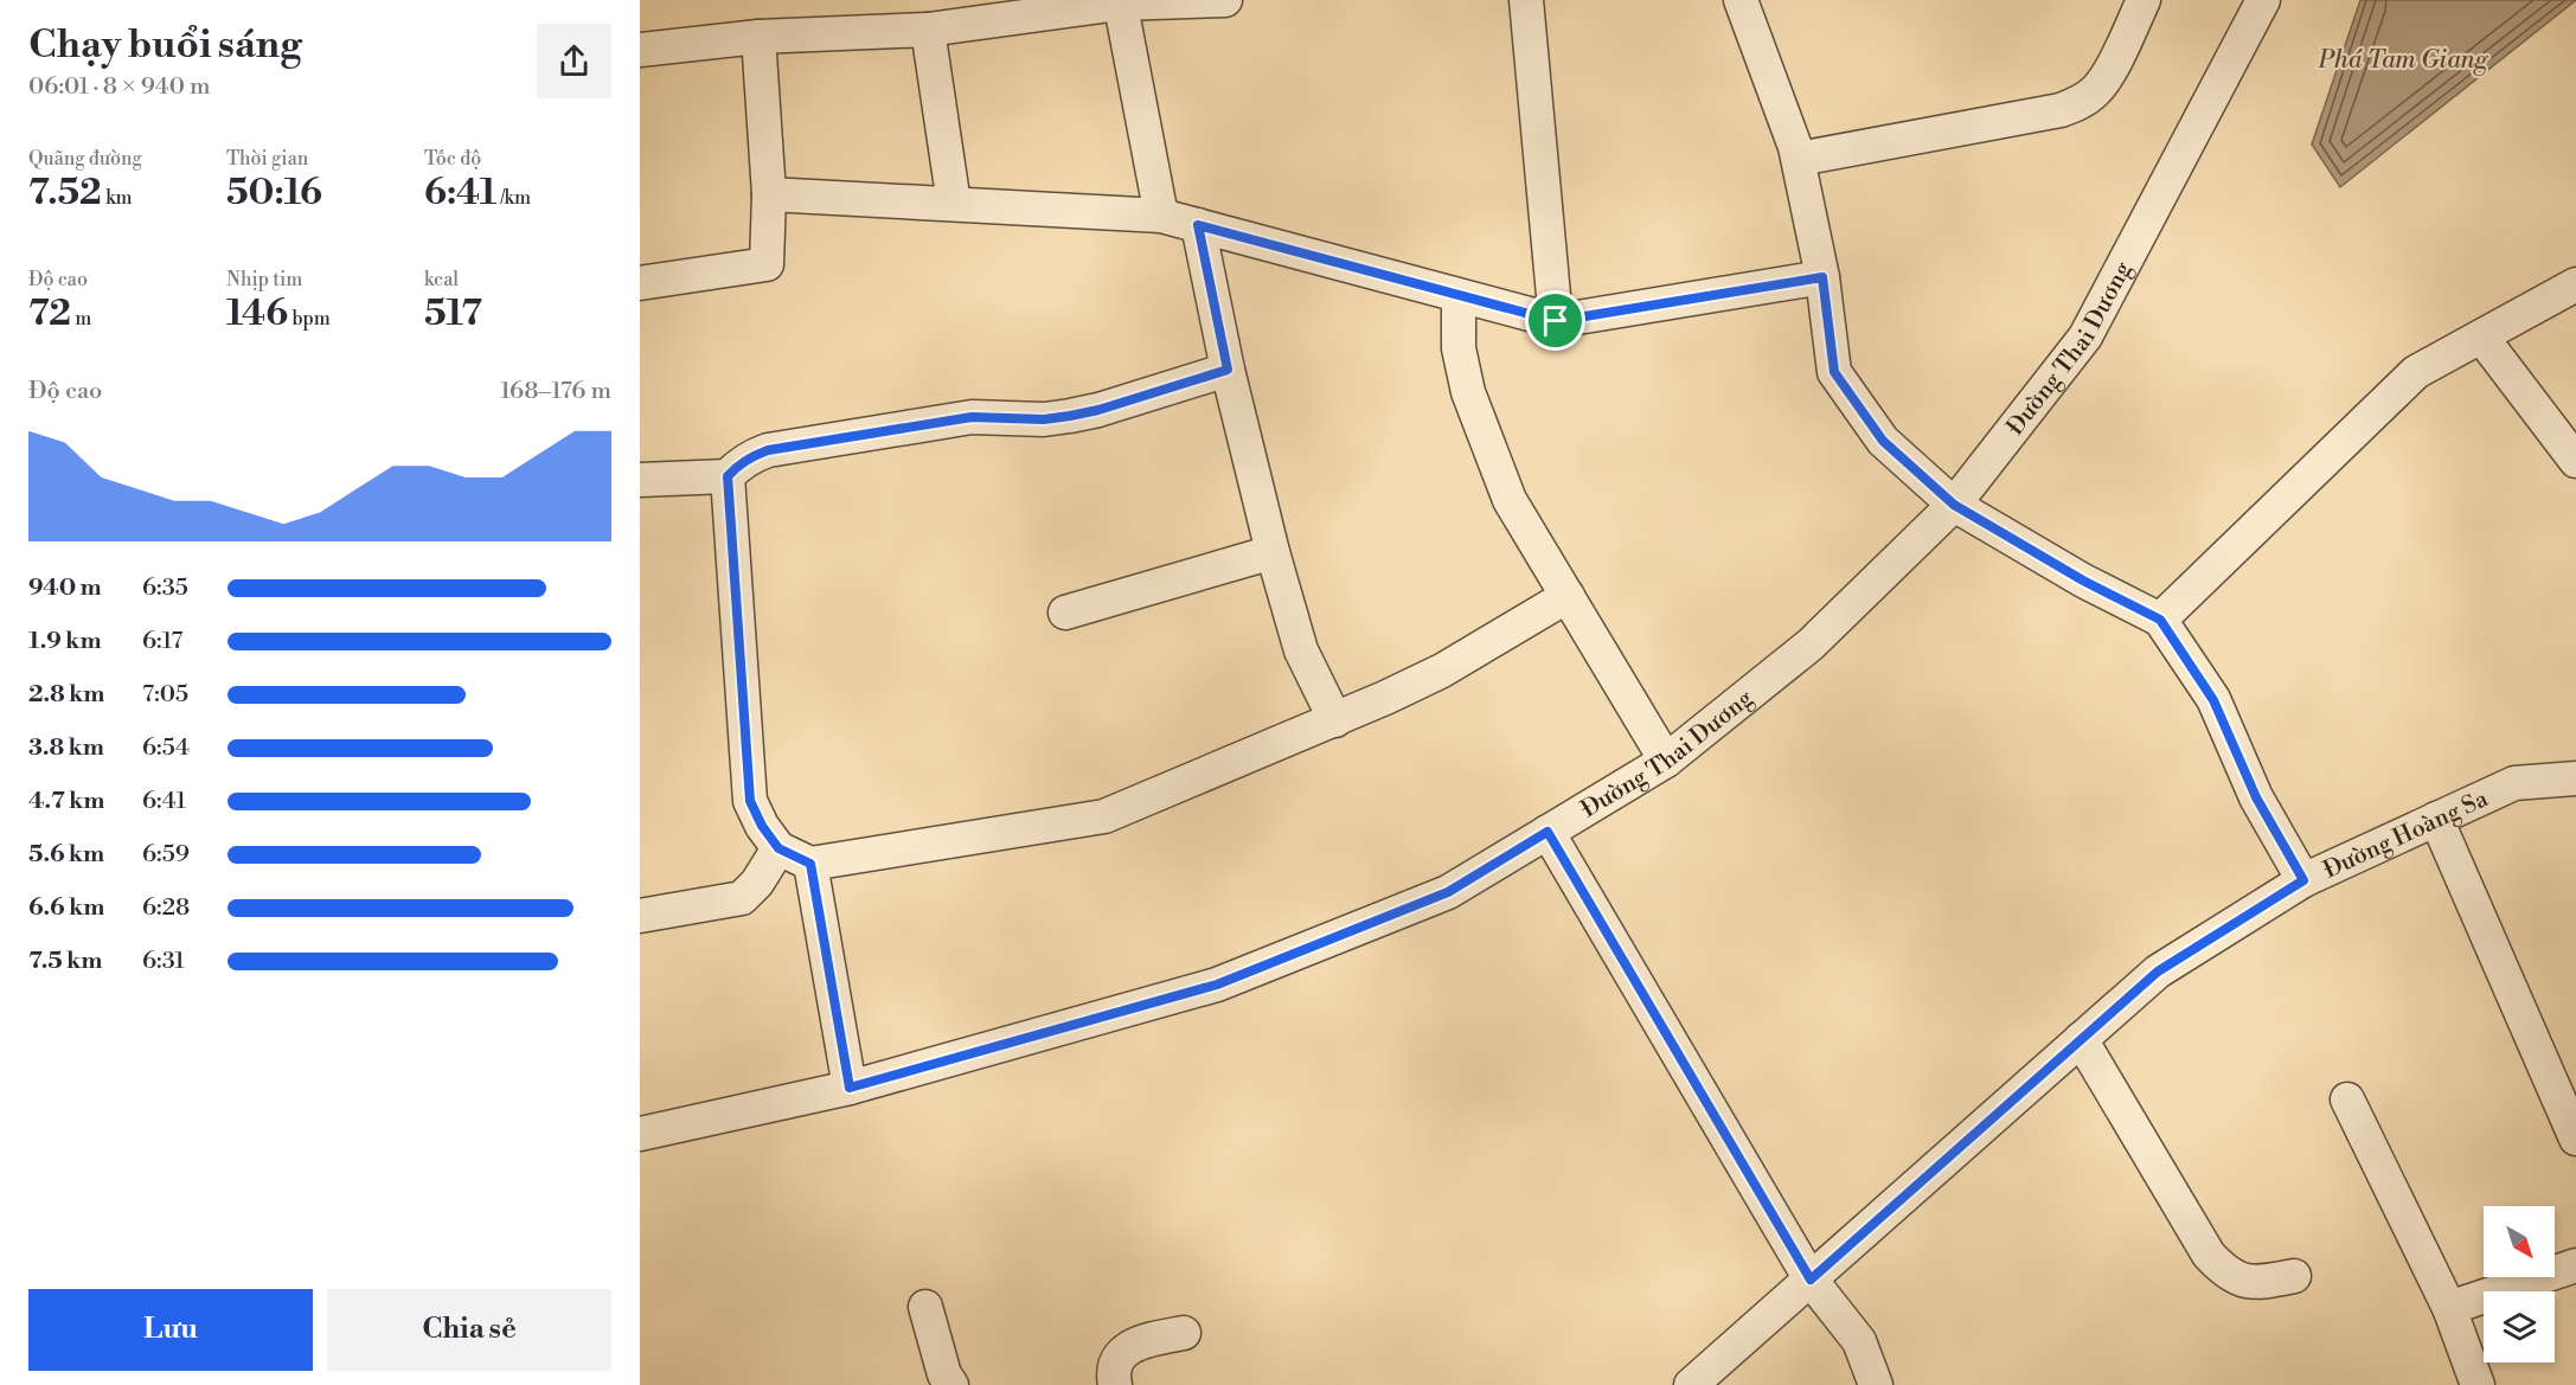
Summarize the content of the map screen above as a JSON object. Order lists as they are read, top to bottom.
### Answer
{
  "streets": {
    "street": ["Đường Thai Dương", "Đường Hoàng Sa"]
  },
  "water": ["Phá Tam Giang"],
  "north": "bottom right",
  "page": {
    "heading": ["Chạy buổi sáng", "06:01 · 8 × 940 m"],
    "stats": [
      ["Quãng đường", "7.52 km"],
      ["Thời gian", "50:16"],
      ["Tốc độ", "6:41 /km"],
      ["Độ cao", "72 m"],
      ["Nhịp tim", "146 bpm"],
      ["kcal", "517"]
    ],
    "chart": ["Độ cao", "168–176 m"],
    "list": [
      {
        "name": "940 m",
        "note": "6:35"
      },
      {
        "name": "1.9 km",
        "note": "6:17"
      },
      {
        "name": "2.8 km",
        "note": "7:05"
      },
      {
        "name": "3.8 km",
        "note": "6:54"
      },
      {
        "name": "4.7 km",
        "note": "6:41"
      },
      {
        "name": "5.6 km",
        "note": "6:59"
      },
      {
        "name": "6.6 km",
        "note": "6:28"
      },
      {
        "name": "7.5 km",
        "note": "6:31"
      }
    ],
    "buttons": ["Lưu", "Chia sẻ"]
  }
}
